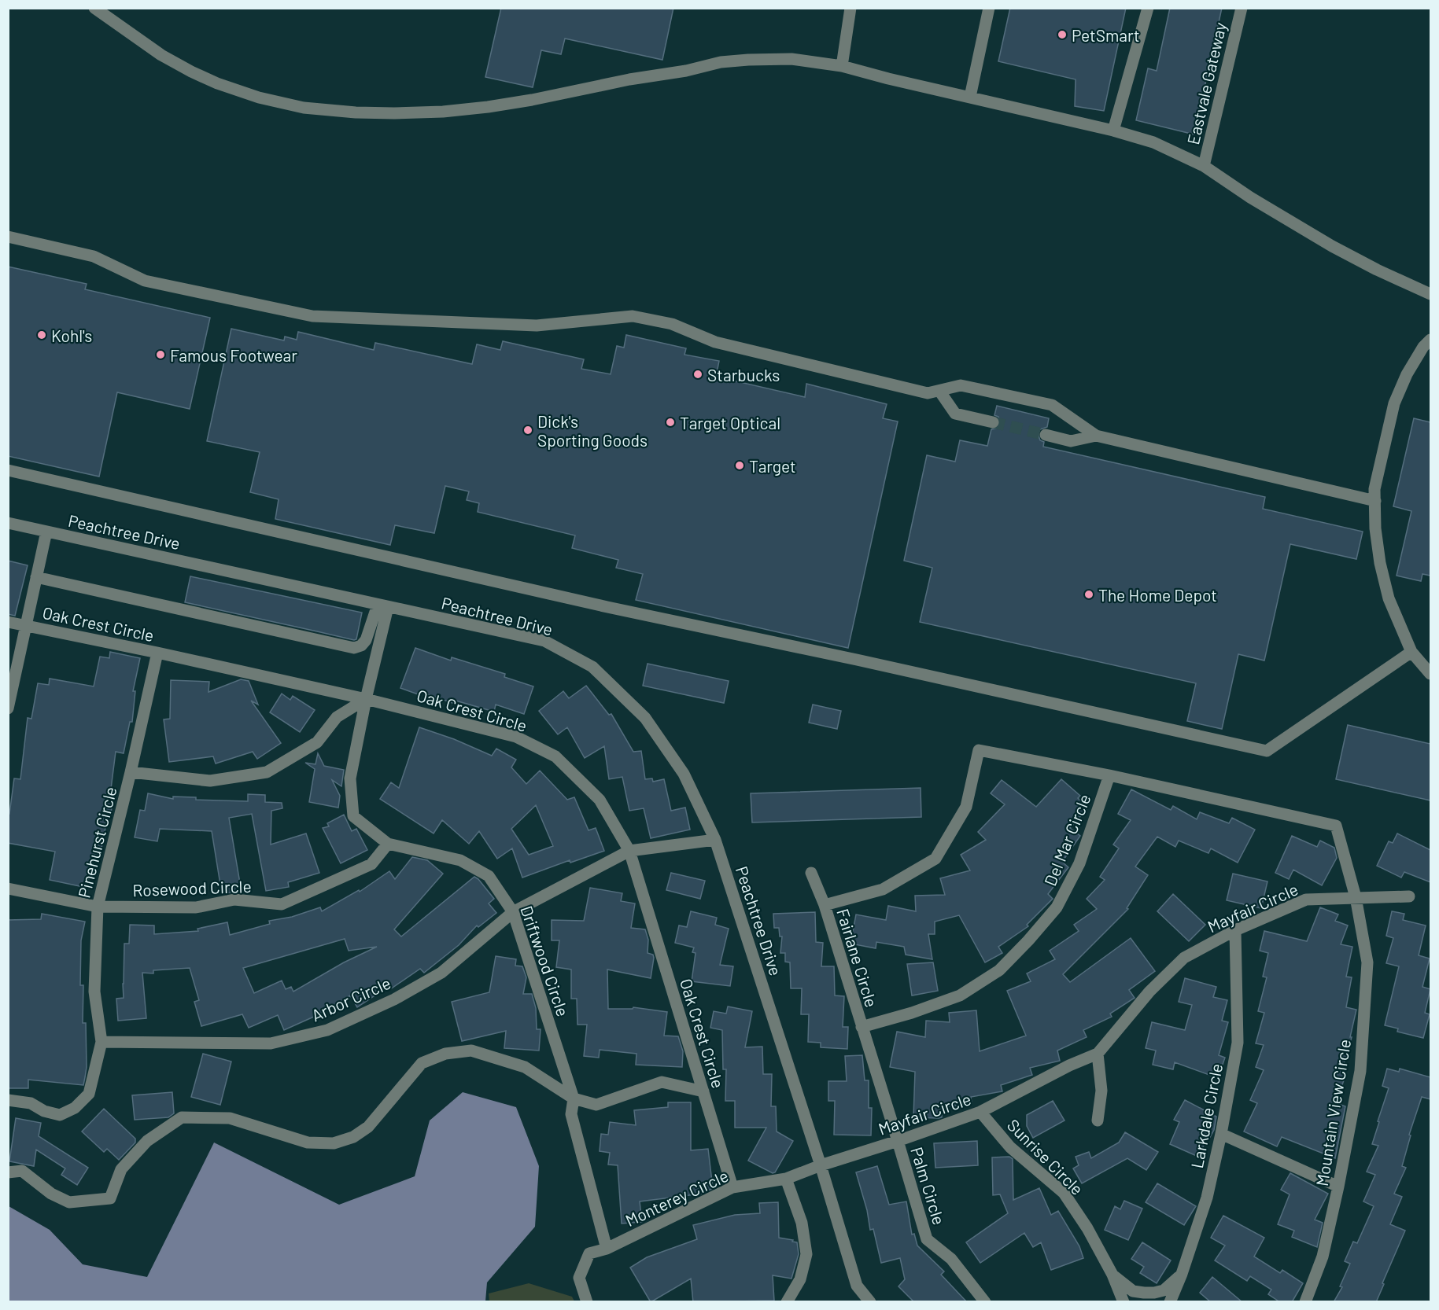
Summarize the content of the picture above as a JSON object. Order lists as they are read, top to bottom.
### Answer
{
  "streets": {
    "street": [
      "Eastvale Gateway",
      "Peachtree Drive",
      "Oak Crest Circle",
      "Del Mar Circle",
      "Pinehurst Circle",
      "Rosewood Circle",
      "Mayfair Circle",
      "Fairlane Circle",
      "Driftwood Circle",
      "Arbor Circle",
      "Mountain View Circle",
      "Larkdale Circle",
      "Sunrise Circle",
      "Palm Circle",
      "Monterey Circle"
    ]
  },
  "crossings": [
    ["Peachtree Drive", "Mayfair Circle"],
    ["Peachtree Drive", "Driftwood Circle"],
    ["Peachtree Drive", "Arbor Circle"],
    ["Oak Crest Circle", "Pinehurst Circle"],
    ["Oak Crest Circle", "Driftwood Circle"],
    ["Oak Crest Circle", "Arbor Circle"],
    ["Oak Crest Circle", "Monterey Circle"],
    ["Del Mar Circle", "Fairlane Circle"],
    ["Pinehurst Circle", "Rosewood Circle"],
    ["Pinehurst Circle", "Arbor Circle"],
    ["Rosewood Circle", "Driftwood Circle"],
    ["Mayfair Circle", "Fairlane Circle"],
    ["Mayfair Circle", "Mountain View Circle"],
    ["Mayfair Circle", "Larkdale Circle"],
    ["Mayfair Circle", "Sunrise Circle"],
    ["Mayfair Circle", "Palm Circle"],
    ["Mayfair Circle", "Monterey Circle"],
    ["Fairlane Circle", "Palm Circle"],
    ["Driftwood Circle", "Arbor Circle"],
    ["Driftwood Circle", "Monterey Circle"]
  ],
  "places": [
    "PetSmart",
    "Kohl's",
    "Famous Footwear",
    "Starbucks",
    "Target Optical",
    "Dick's Sporting Goods",
    "Target",
    "The Home Depot"
  ]
}
